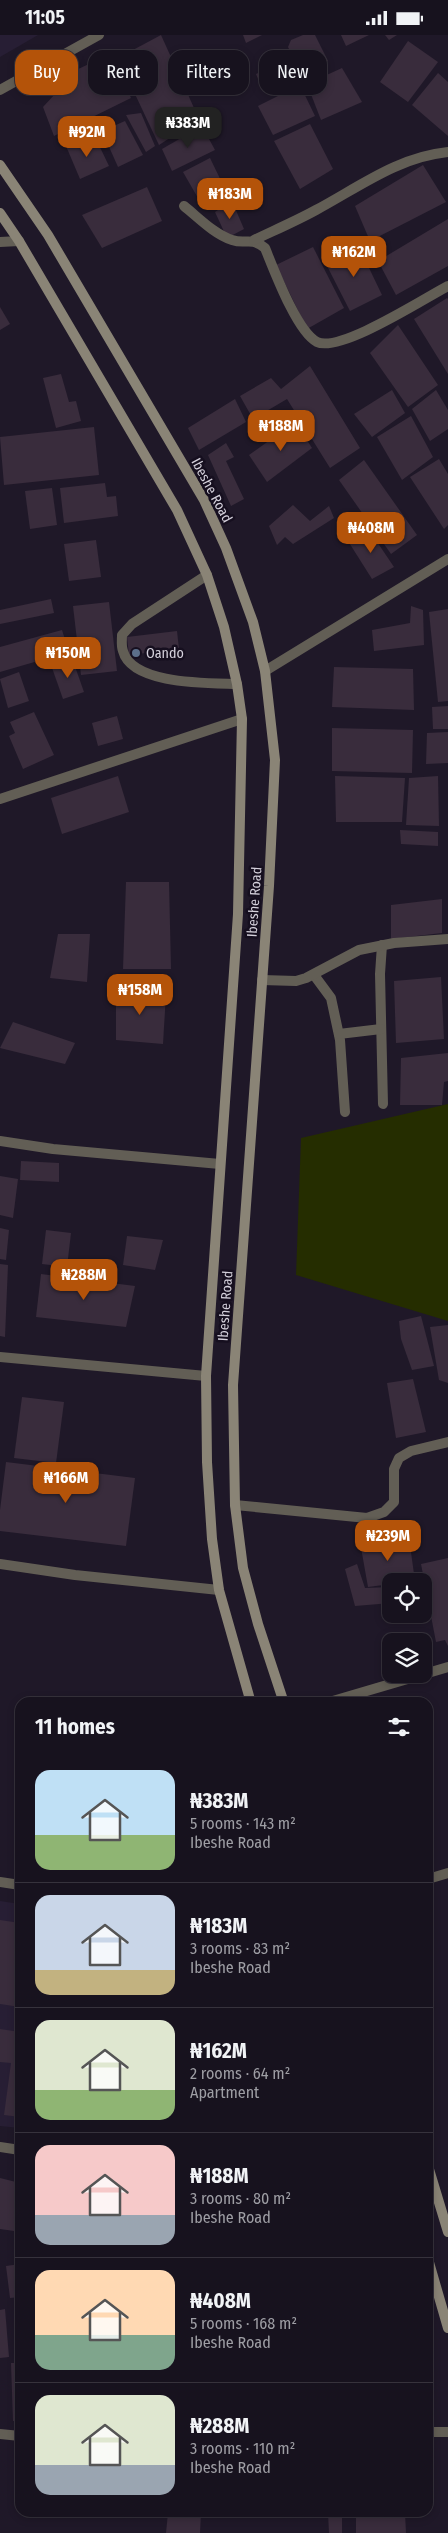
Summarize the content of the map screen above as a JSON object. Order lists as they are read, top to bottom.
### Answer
{
  "streets": {
    "main road": ["Ibeshe Road"]
  },
  "places": ["Oando"],
  "page": {
    "status": "11:05",
    "chip": [
      "Buy",
      "Rent",
      "Filters",
      "New"
    ],
    "price": [
      "₦383M",
      "₦92M",
      "₦183M",
      "₦162M",
      "₦188M",
      "₦408M",
      "₦150M",
      "₦158M",
      "₦288M",
      "₦166M",
      "₦239M"
    ],
    "heading": "11 homes",
    "list": [
      {
        "name": "₦383M",
        "note": "5 rooms · 143 m² · Ibeshe Road"
      },
      {
        "name": "₦183M",
        "note": "3 rooms · 83 m² · Ibeshe Road"
      },
      {
        "name": "₦162M",
        "note": "2 rooms · 64 m² · Apartment"
      },
      {
        "name": "₦188M",
        "note": "3 rooms · 80 m² · Ibeshe Road"
      },
      {
        "name": "₦408M",
        "note": "5 rooms · 168 m² · Ibeshe Road"
      },
      {
        "name": "₦288M",
        "note": "3 rooms · 110 m² · Ibeshe Road"
      }
    ]
  }
}
